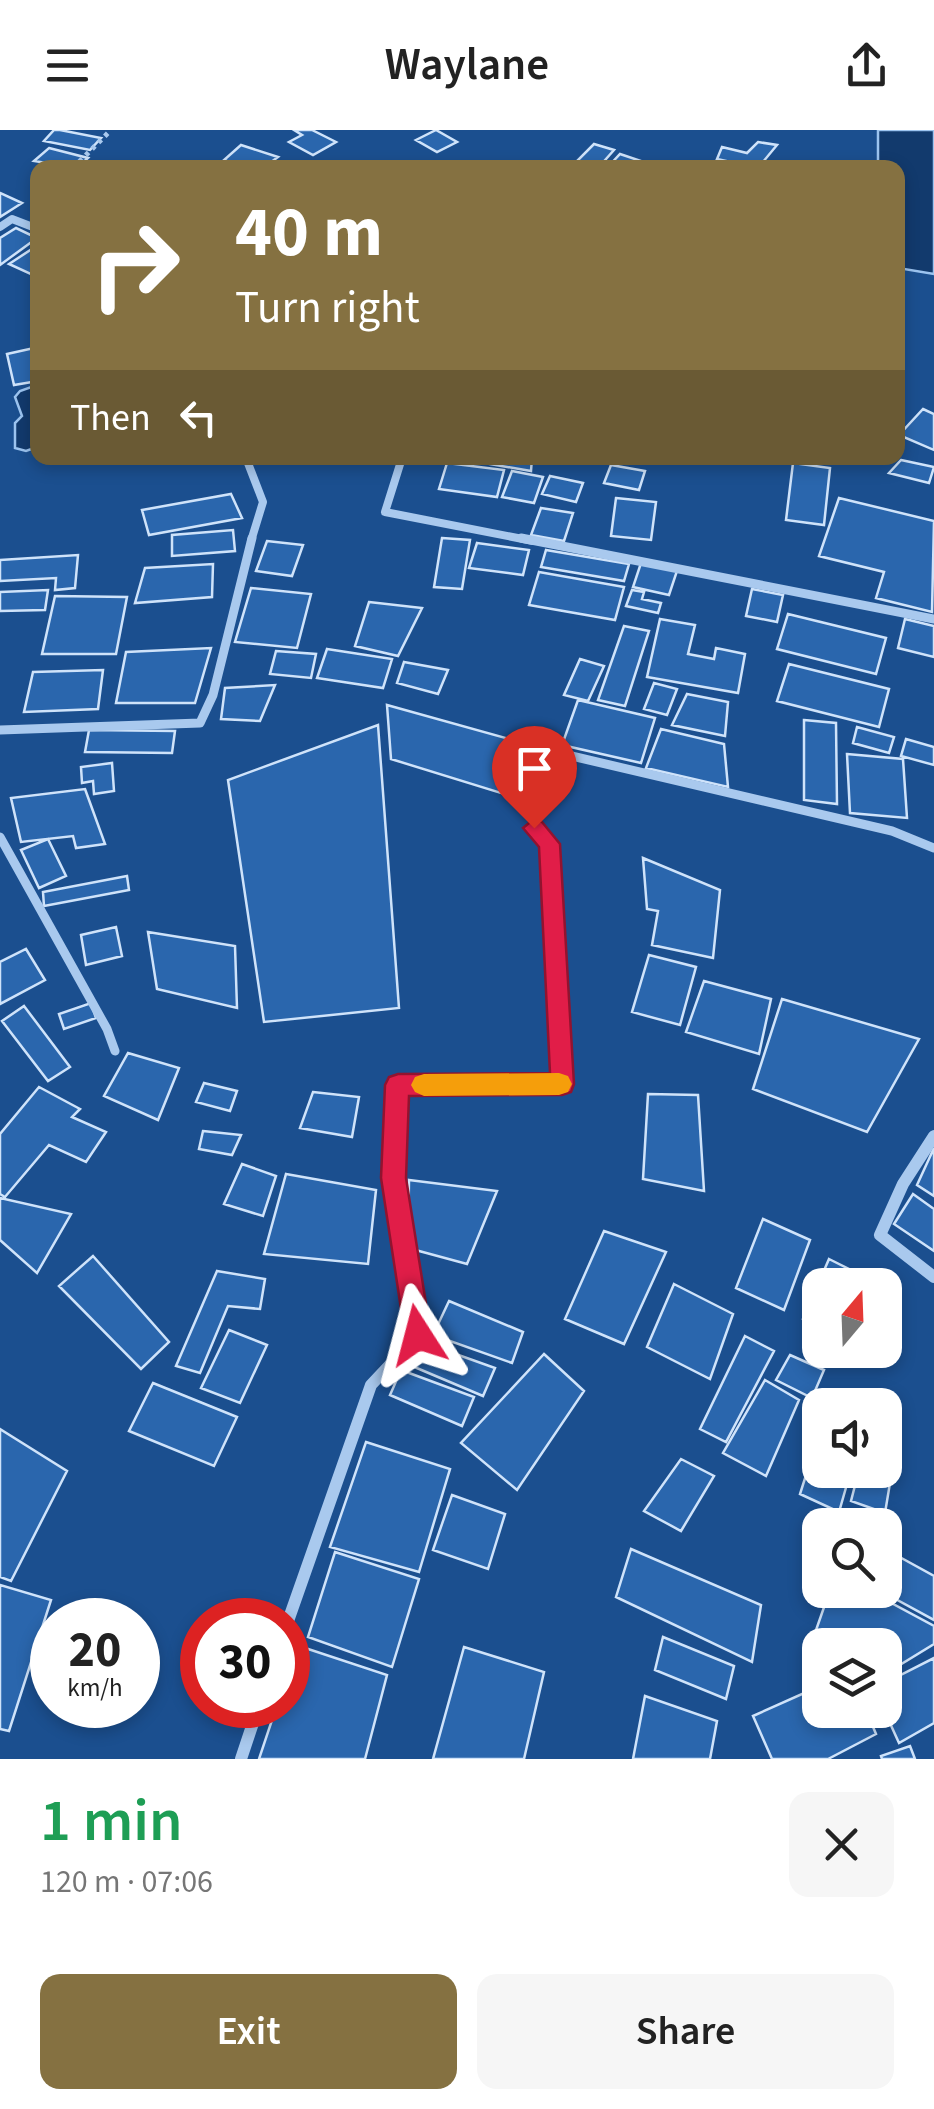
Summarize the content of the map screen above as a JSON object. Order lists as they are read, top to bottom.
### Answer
{
  "north": "top",
  "page": {
    "header": "Waylane",
    "turn": ["40 m", "Turn right"],
    "then": "Then",
    "speed": "20 km/h",
    "limit": "30",
    "heading": ["1 min", "120 m · 07:06"],
    "buttons": ["Exit", "Share"]
  }
}
